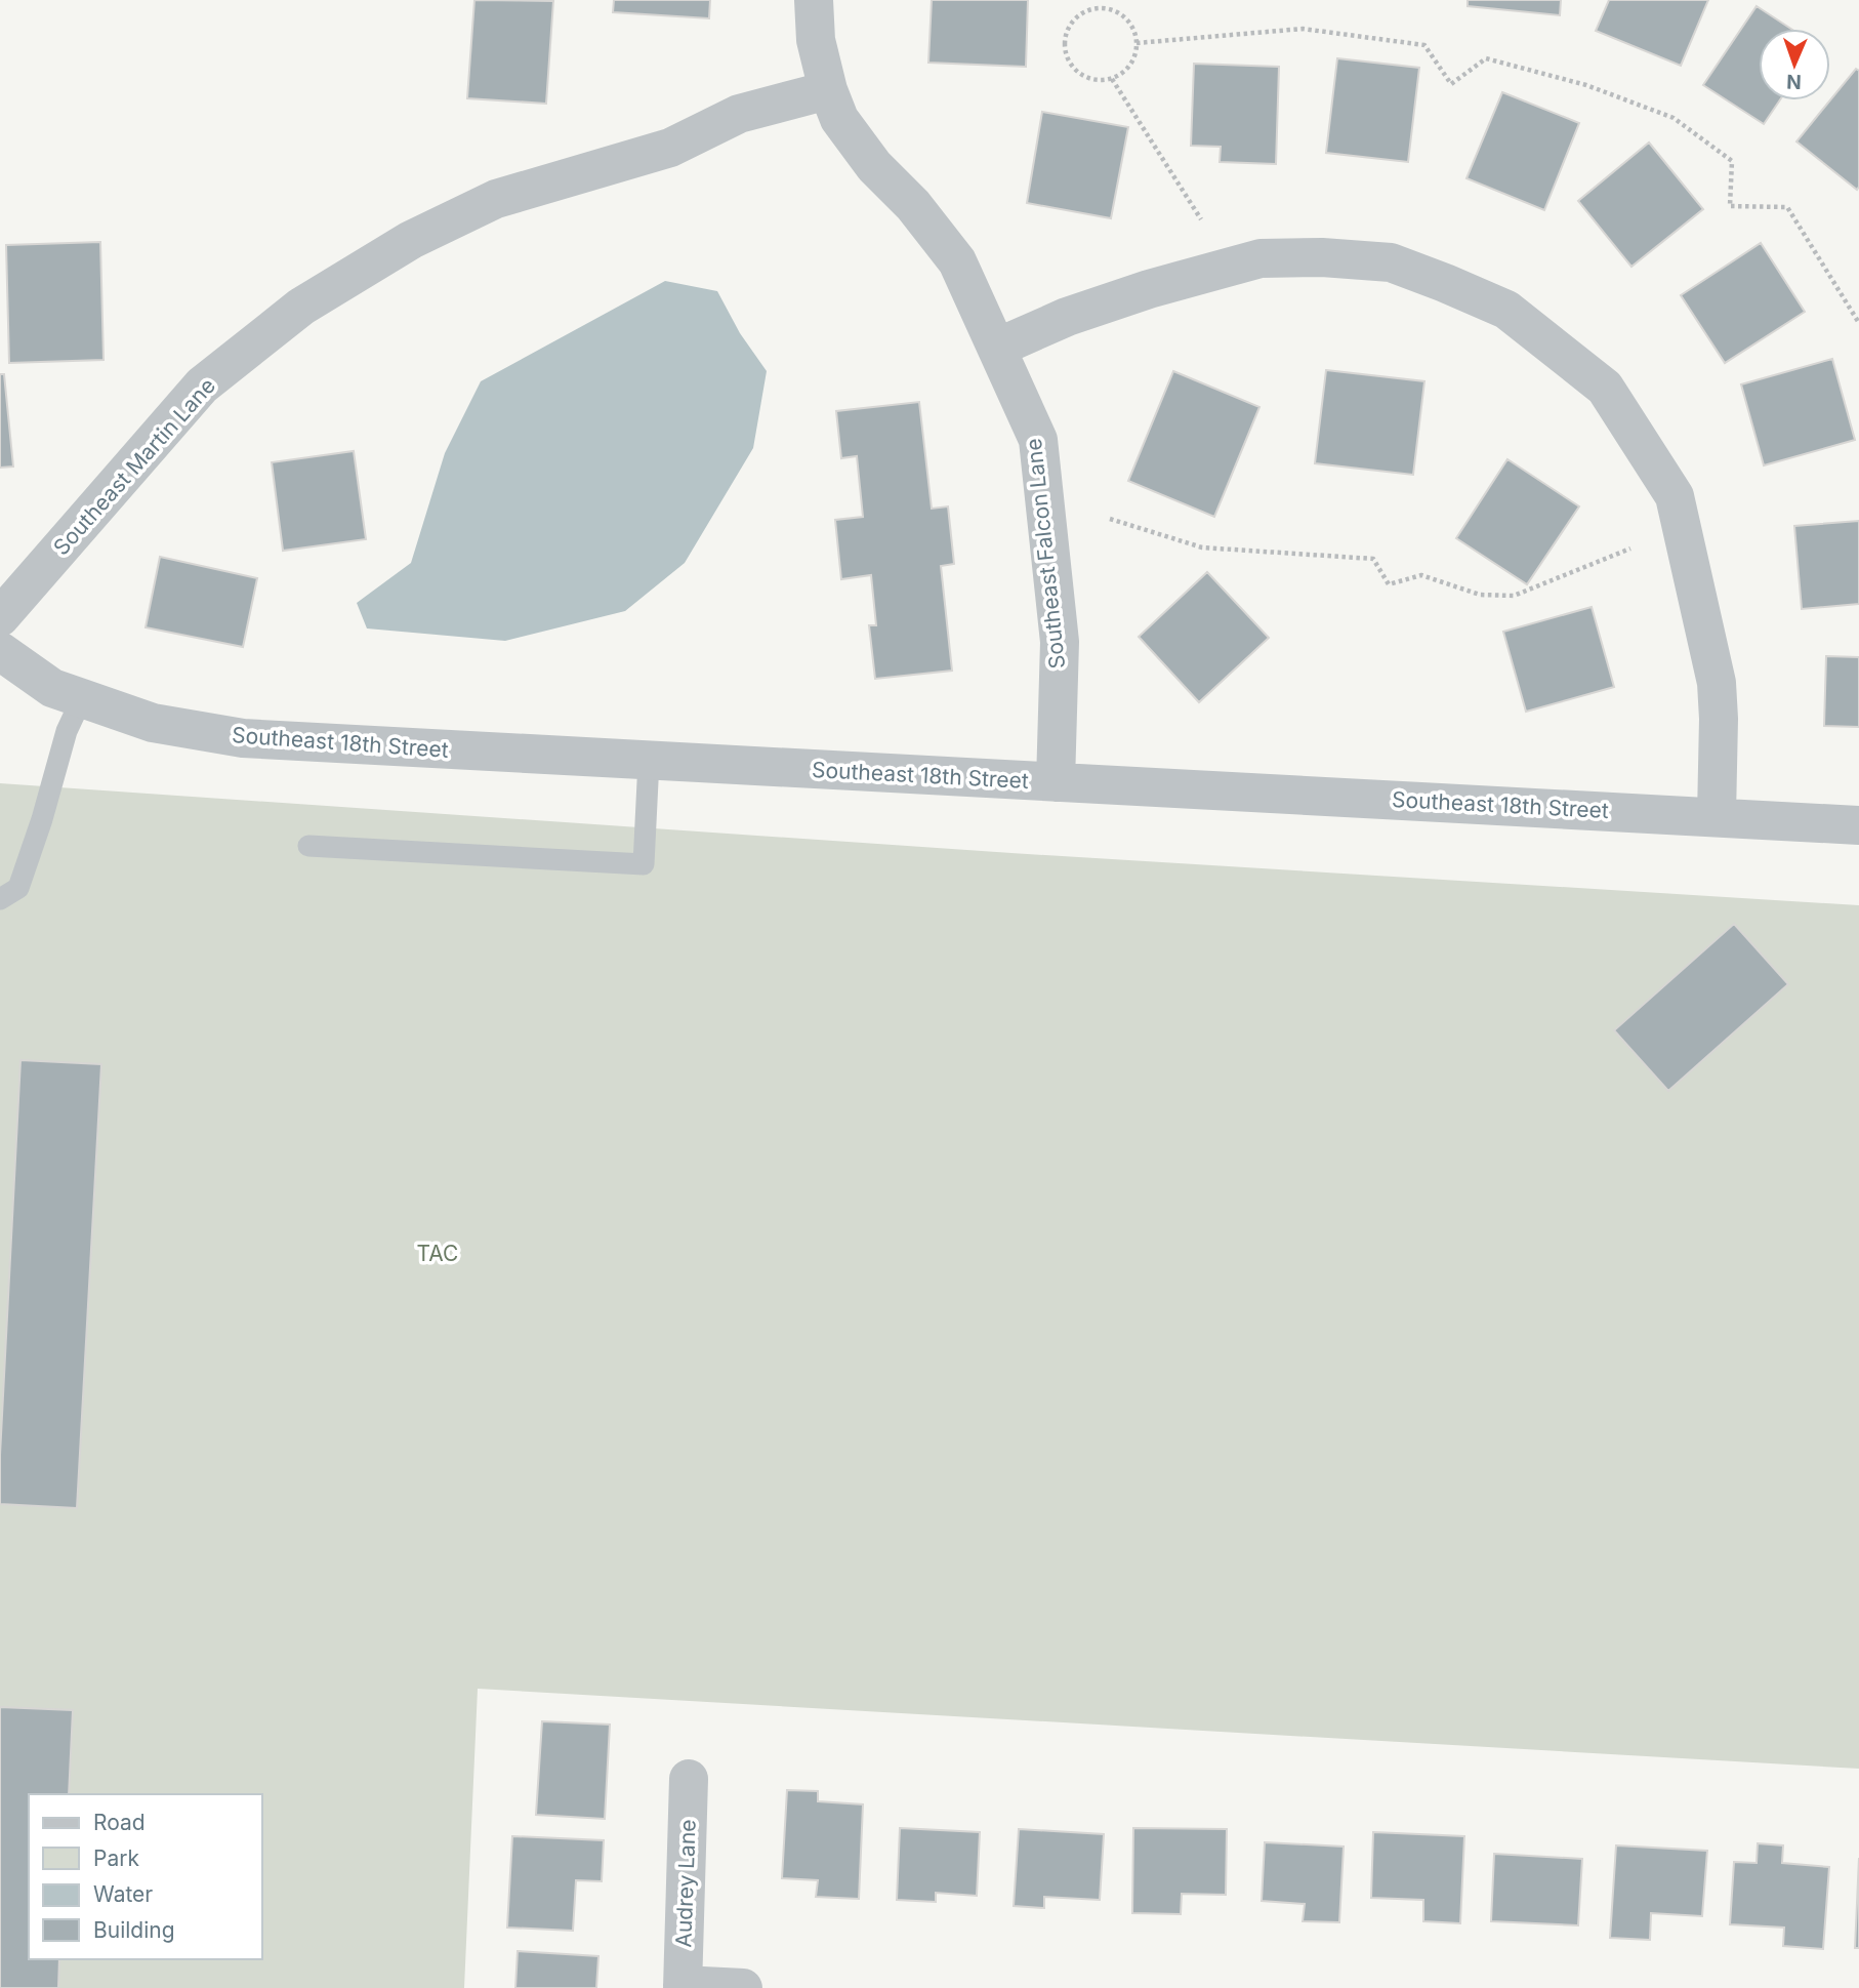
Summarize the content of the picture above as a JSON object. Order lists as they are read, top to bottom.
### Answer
{
  "streets": {
    "street": [
      "Southeast Martin Lane",
      "Southeast Falcon Lane",
      "Southeast 18th Street",
      "Audrey Lane"
    ]
  },
  "crossings": [
    ["Southeast Martin Lane", "Southeast Falcon Lane"],
    ["Southeast Falcon Lane", "Southeast 18th Street"]
  ],
  "parks": ["TAC"],
  "legend": [
    "Road",
    "Park",
    "Water",
    "Building"
  ],
  "north": "bottom"
}
